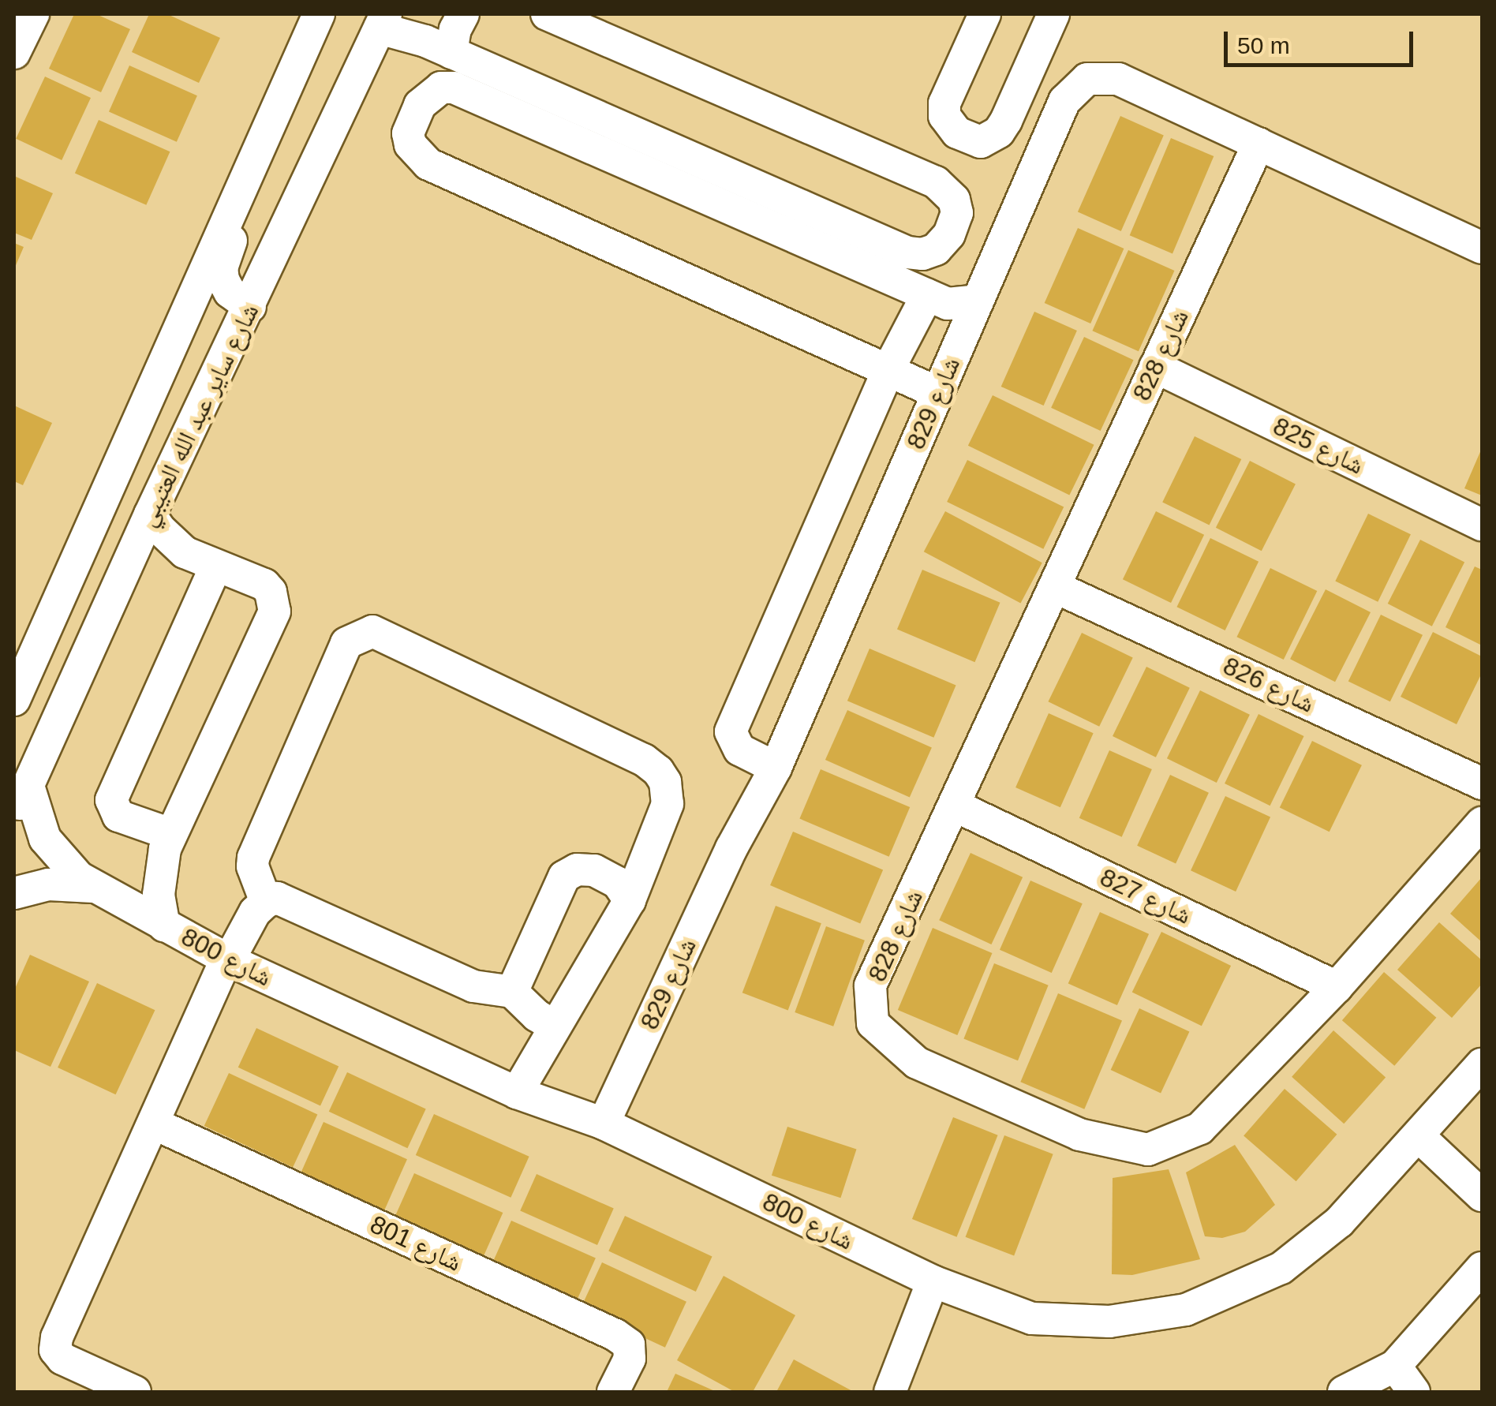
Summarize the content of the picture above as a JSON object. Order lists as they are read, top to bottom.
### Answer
{
  "streets": {
    "street": [
      "شارع 828",
      "شارع 829",
      "شارع ساير عبد الله العتيبي",
      "شارع 825",
      "شارع 826",
      "شارع 827",
      "شارع 800",
      "شارع 801"
    ]
  },
  "crossings": [
    ["شارع 828", "شارع 829"],
    ["شارع 828", "شارع 825"],
    ["شارع 828", "شارع 826"],
    ["شارع 828", "شارع 827"],
    ["شارع 829", "شارع 800"],
    ["شارع ساير عبد الله العتيبي", "شارع 800"]
  ],
  "scale_bar": "50 m"
}
